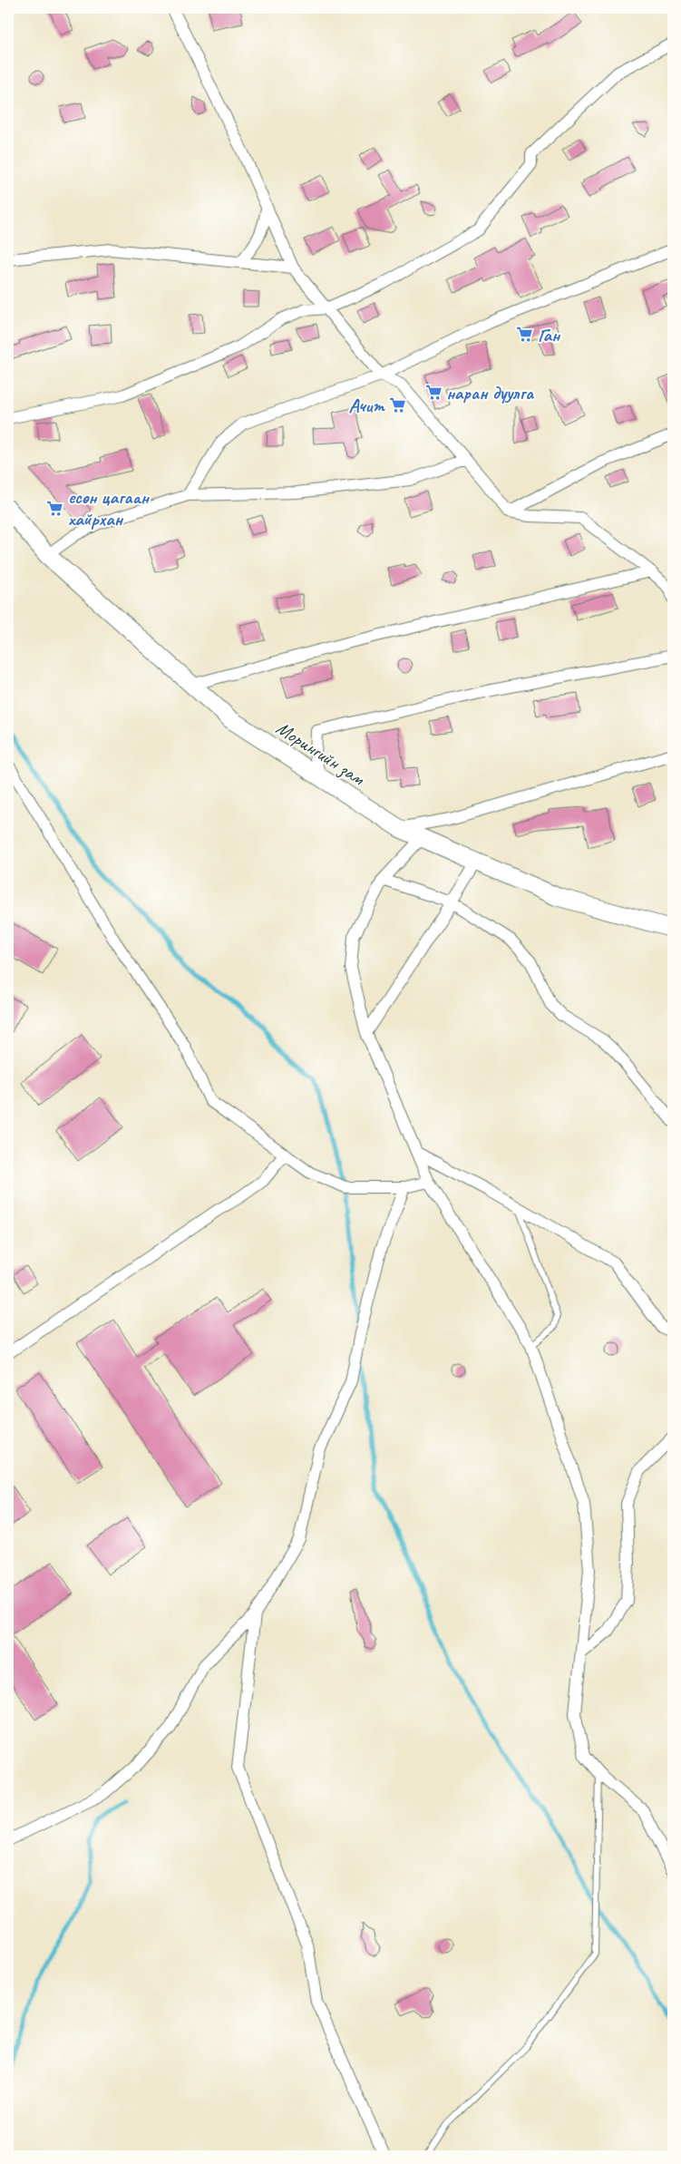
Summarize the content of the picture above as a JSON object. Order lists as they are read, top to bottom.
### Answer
{
  "streets": {
    "main road": ["Морингийн зам"]
  },
  "places": {
    "supermarket": [
      "Ган",
      "наран дуулга",
      "Ачит",
      "есөн цагаан хайрхан"
    ]
  }
}
